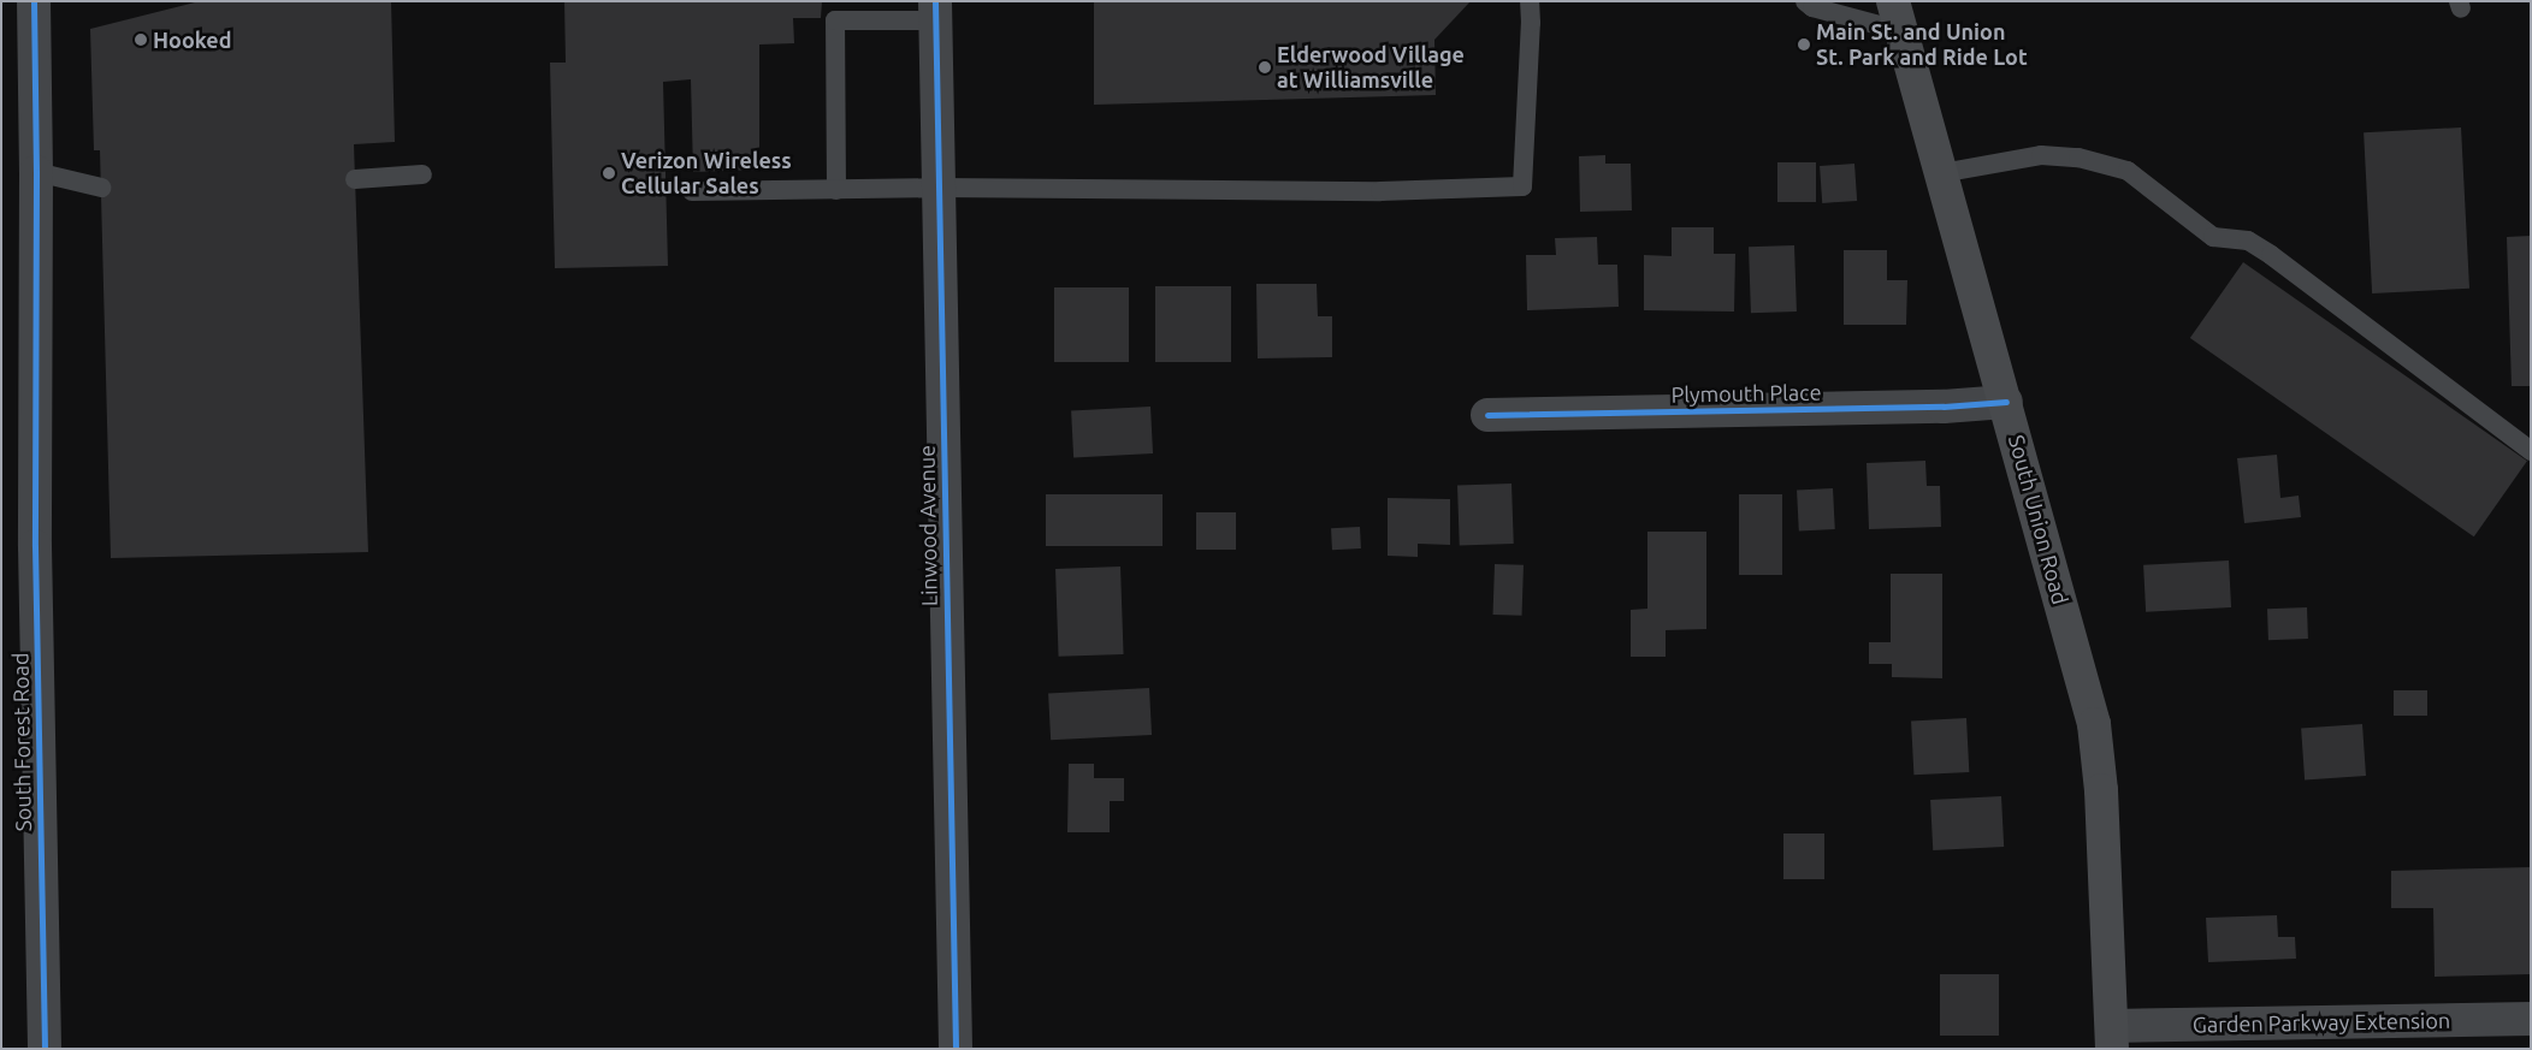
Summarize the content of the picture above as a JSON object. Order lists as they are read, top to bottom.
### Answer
{
  "streets": {
    "main road": ["South Union Road"],
    "street": [
      "Plymouth Place",
      "Linwood Avenue",
      "South Forest Road",
      "Garden Parkway Extension"
    ]
  },
  "crossings": [
    ["Plymouth Place", "South Union Road"],
    ["South Union Road", "Garden Parkway Extension"]
  ],
  "places": [
    "Hooked",
    "Main St. and Union St. Park and Ride Lot",
    "Elderwood Village at Williamsville",
    "Verizon Wireless Cellular Sales"
  ]
}
